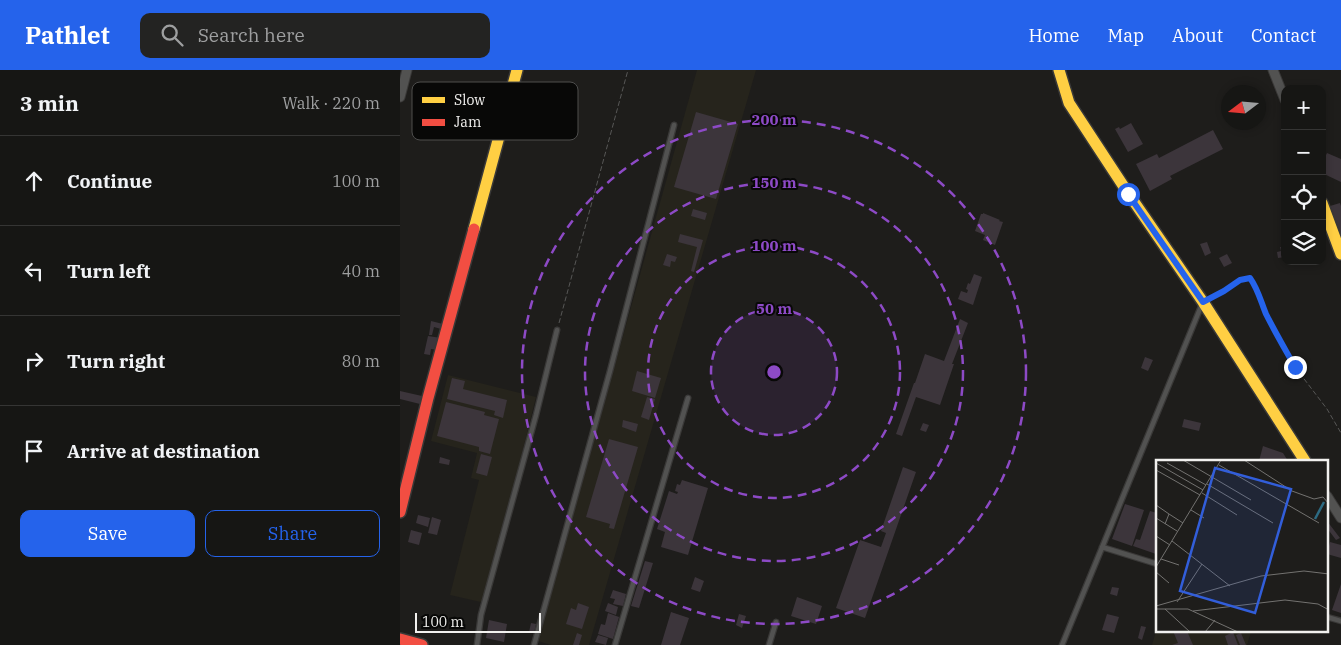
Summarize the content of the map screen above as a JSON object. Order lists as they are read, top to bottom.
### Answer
{
  "legend": ["Slow", "Jam"],
  "scale_bar": "100 m",
  "north": "left",
  "page": {
    "header": "Pathlet",
    "search": "Search here",
    "nav": [
      "Home",
      "Map",
      "About",
      "Contact"
    ],
    "heading": ["3 min", "Walk · 220 m"],
    "map_buttons": ["+", "−"],
    "list": [
      ["Continue", "100 m"],
      ["Turn left", "40 m"],
      ["Turn right", "80 m"],
      "Arrive at destination"
    ],
    "buttons": ["Save", "Share"],
    "scale": "100 m"
  },
  "rings": [
    "200 m",
    "150 m",
    "100 m",
    "50 m"
  ]
}
